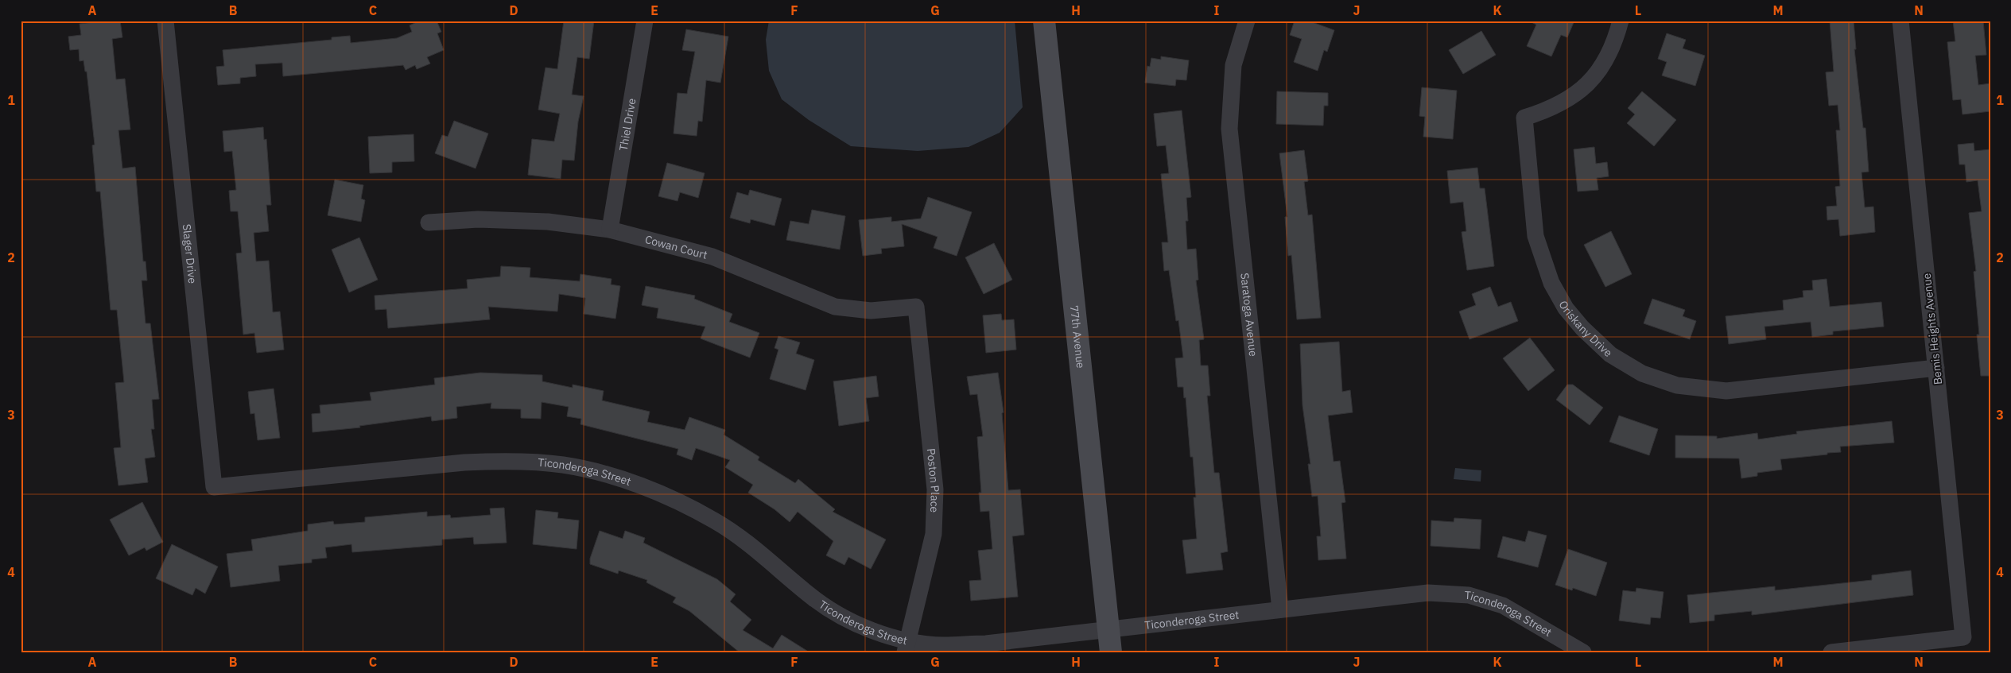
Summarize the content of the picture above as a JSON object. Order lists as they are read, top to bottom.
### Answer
{
  "streets": {
    "street": [
      "Thiel Drive",
      "Cowan Court",
      "Slager Drive",
      "Saratoga Avenue",
      "Oriskany Drive",
      "Bemis Heights Avenue",
      "77th Avenue",
      "Ticonderoga Street",
      "Poston Place"
    ]
  },
  "crossings": [
    ["Thiel Drive", "Cowan Court"],
    ["Cowan Court", "Poston Place"],
    ["Slager Drive", "Ticonderoga Street"],
    ["Saratoga Avenue", "Ticonderoga Street"],
    ["Oriskany Drive", "Bemis Heights Avenue"],
    ["77th Avenue", "Ticonderoga Street"],
    ["Ticonderoga Street", "Poston Place"]
  ],
  "grid": {
    "columns": [
      "A",
      "B",
      "C",
      "D",
      "E",
      "F",
      "G",
      "H",
      "I",
      "J",
      "K",
      "L",
      "M",
      "N"
    ],
    "rows": [
      "1",
      "2",
      "3",
      "4"
    ]
  }
}
